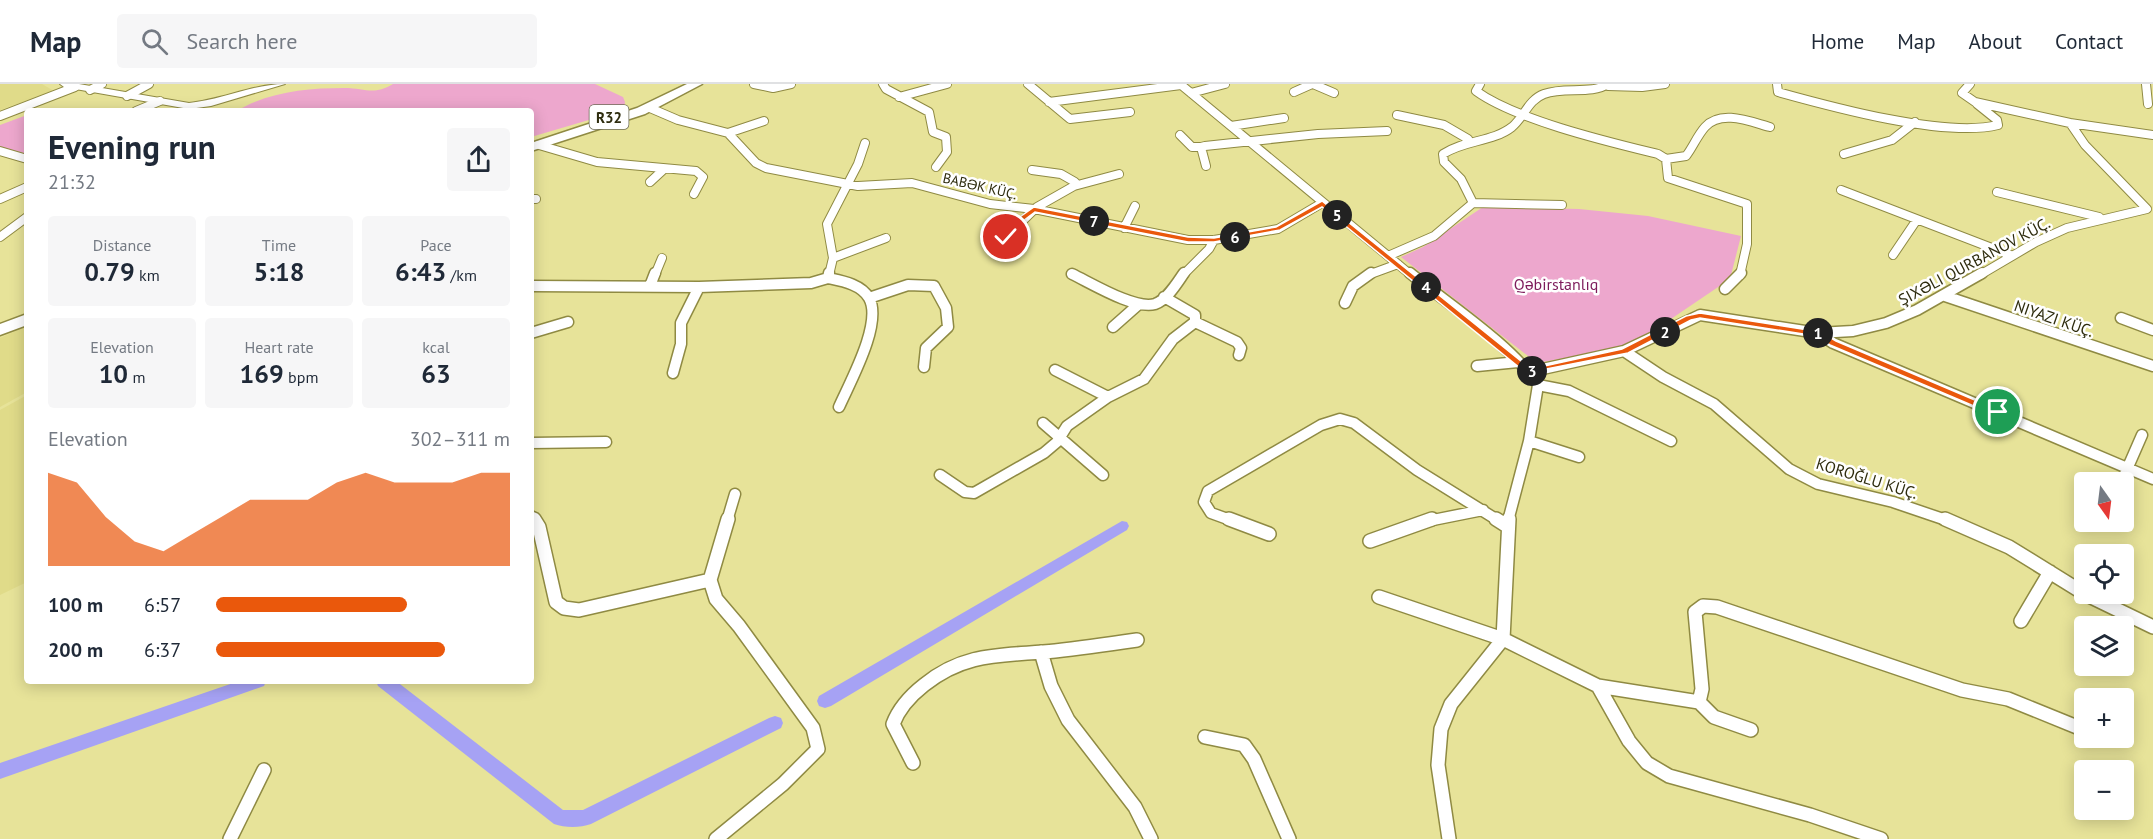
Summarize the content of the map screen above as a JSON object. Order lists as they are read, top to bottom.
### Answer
{
  "streets": {
    "main road": ["R32"],
    "street": ["BABƏK KÜÇ.", "NIYAZI KÜÇ.", "KOROĞLU KÜÇ."]
  },
  "parks": ["Qəbirstanlıq"],
  "north": "bottom",
  "page": {
    "header": "Map",
    "search": "Search here",
    "nav": [
      "Home",
      "Map",
      "About",
      "Contact"
    ],
    "heading": ["Evening run", "21:32"],
    "pins": [
      "5",
      "7",
      "6",
      "4",
      "2",
      "1",
      "3"
    ],
    "stats": [
      ["Distance", "0.79 km"],
      ["Time", "5:18"],
      ["Pace", "6:43 /km"],
      ["Elevation", "10 m"],
      ["Heart rate", "169 bpm"],
      ["kcal", "63"]
    ],
    "chart": ["Elevation", "302–311 m"],
    "map_buttons": ["+", "−"],
    "list": [
      {
        "name": "100 m",
        "note": "6:57"
      },
      {
        "name": "200 m",
        "note": "6:37"
      }
    ]
  }
}
